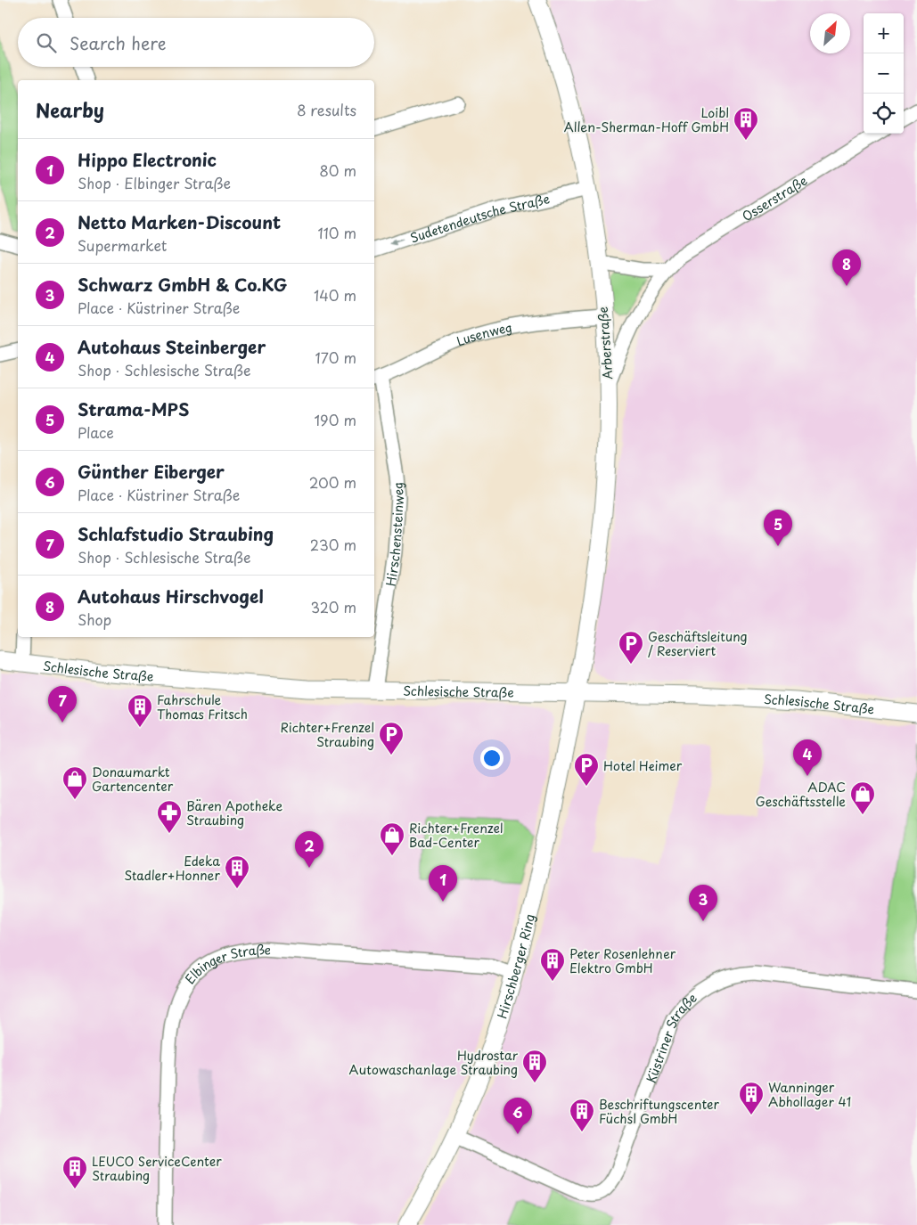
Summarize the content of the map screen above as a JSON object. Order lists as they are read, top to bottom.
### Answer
{
  "streets": {
    "street": [
      "Osserstraße",
      "Sudetendeutsche Straße",
      "Lusenweg",
      "Arberstraße",
      "Hirschensteinweg",
      "Schlesische Straße",
      "Hirschberger Ring",
      "Elbinger Straße",
      "Küstriner Straße"
    ]
  },
  "crossings": [
    ["Osserstraße", "Arberstraße"],
    ["Sudetendeutsche Straße", "Arberstraße"],
    ["Lusenweg", "Arberstraße"],
    ["Lusenweg", "Hirschensteinweg"],
    ["Arberstraße", "Schlesische Straße"],
    ["Arberstraße", "Hirschberger Ring"],
    ["Hirschensteinweg", "Schlesische Straße"],
    ["Schlesische Straße", "Hirschberger Ring"],
    ["Hirschberger Ring", "Elbinger Straße"],
    ["Hirschberger Ring", "Küstriner Straße"]
  ],
  "places": {
    "building": [
      "Loibl Allen-Sherman-Hoff GmbH",
      "Fahrschule Thomas Fritsch",
      "Edeka Stadler+Honner",
      "Peter Rosenlehner Elektro GmbH",
      "Hydrostar Autowaschanlage Straubing",
      "Wanninger Abhollager 41",
      "Beschriftungscenter Füchsl GmbH",
      "LEUCO ServiceCenter Straubing"
    ],
    "parking": ["Geschäftsleitung / Reserviert", "Richter+Frenzel Straubing", "Hotel Heimer"],
    "shop": ["Donaumarkt Gartencenter", "ADAC Geschäftsstelle", "Richter+Frenzel Bad-Center"],
    "pharmacy": ["Bären Apotheke Straubing"]
  },
  "north": "top right",
  "page": {
    "map_buttons": ["+", "−"],
    "search": "Search here",
    "heading": ["Nearby", "8 results"],
    "list": [
      {
        "mark": "1",
        "name": "Hippo Electronic",
        "note": "Shop · Elbinger Straße",
        "value": "80 m"
      },
      {
        "mark": "2",
        "name": "Netto Marken-Discount",
        "note": "Supermarket",
        "value": "110 m"
      },
      {
        "mark": "3",
        "name": "Schwarz GmbH & Co.KG",
        "note": "Place · Küstriner Straße",
        "value": "140 m"
      },
      {
        "mark": "4",
        "name": "Autohaus Steinberger",
        "note": "Shop · Schlesische Straße",
        "value": "170 m"
      },
      {
        "mark": "5",
        "name": "Strama-MPS",
        "note": "Place",
        "value": "190 m"
      },
      {
        "mark": "6",
        "name": "Günther Eiberger",
        "note": "Place · Küstriner Straße",
        "value": "200 m"
      },
      {
        "mark": "7",
        "name": "Schlafstudio Straubing",
        "note": "Shop · Schlesische Straße",
        "value": "230 m"
      },
      {
        "mark": "8",
        "name": "Autohaus Hirschvogel",
        "note": "Shop",
        "value": "320 m"
      }
    ],
    "pins": [
      "8",
      "5",
      "7",
      "4",
      "2",
      "1",
      "3",
      "6"
    ]
  }
}
